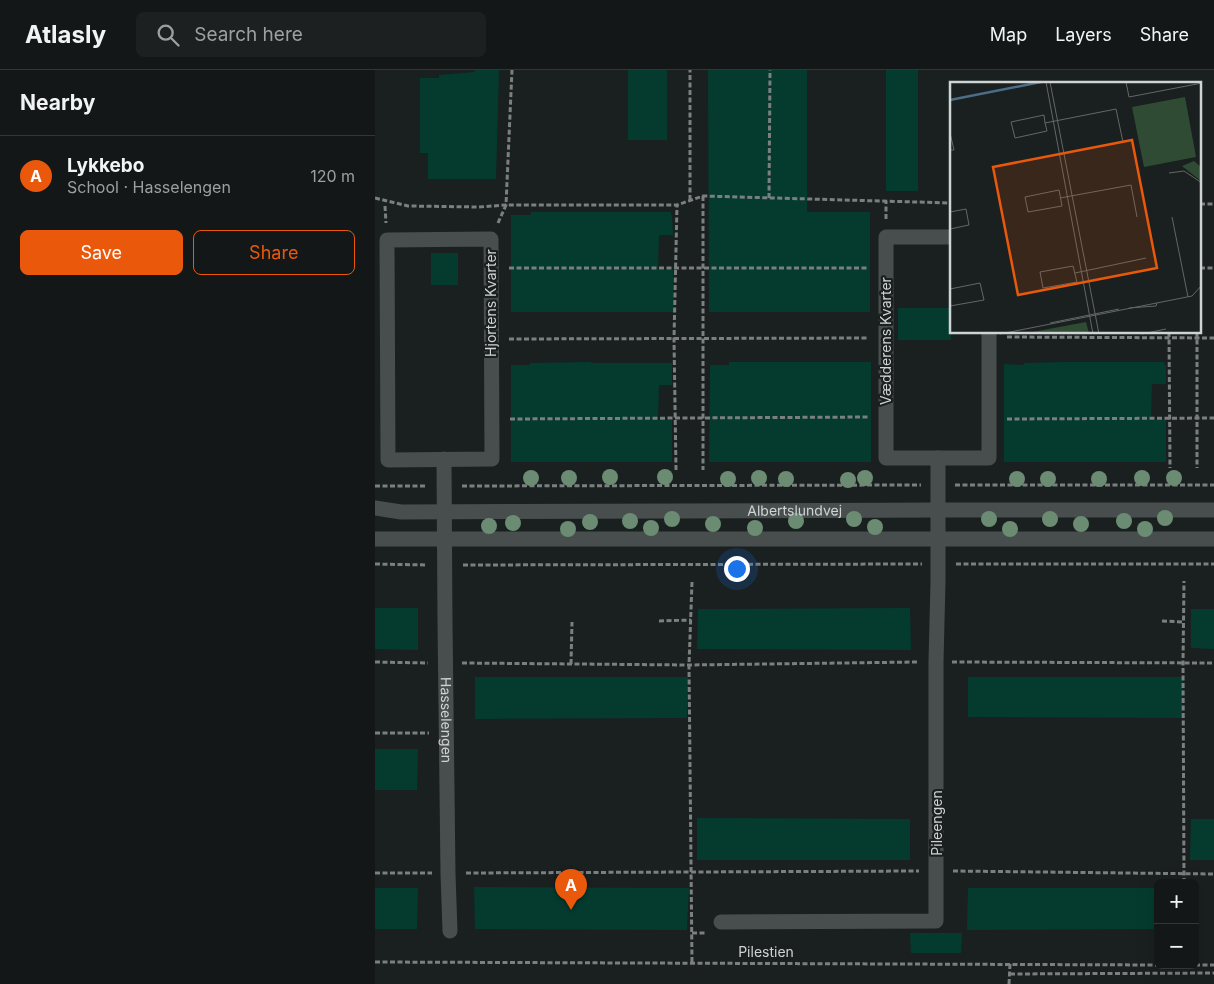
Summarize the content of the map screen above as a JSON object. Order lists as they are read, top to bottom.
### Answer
{
  "streets": {
    "street": [
      "Hjortens Kvarter",
      "Vædderens Kvarter",
      "Albertslundvej",
      "Hasselengen",
      "Pileengen"
    ],
    "path": ["Pilestien"]
  },
  "crossings": [
    ["Albertslundvej", "Hasselengen"],
    ["Albertslundvej", "Pileengen"]
  ],
  "page": {
    "header": "Atlasly",
    "search": "Search here",
    "nav": ["Map", "Layers", "Share"],
    "heading": "Nearby",
    "list": [
      {
        "mark": "A",
        "name": "Lykkebo",
        "note": "School · Hasselengen",
        "value": "120 m"
      }
    ],
    "buttons": ["Save", "Share"],
    "pins": "A",
    "map_buttons": ["+", "−"]
  }
}
